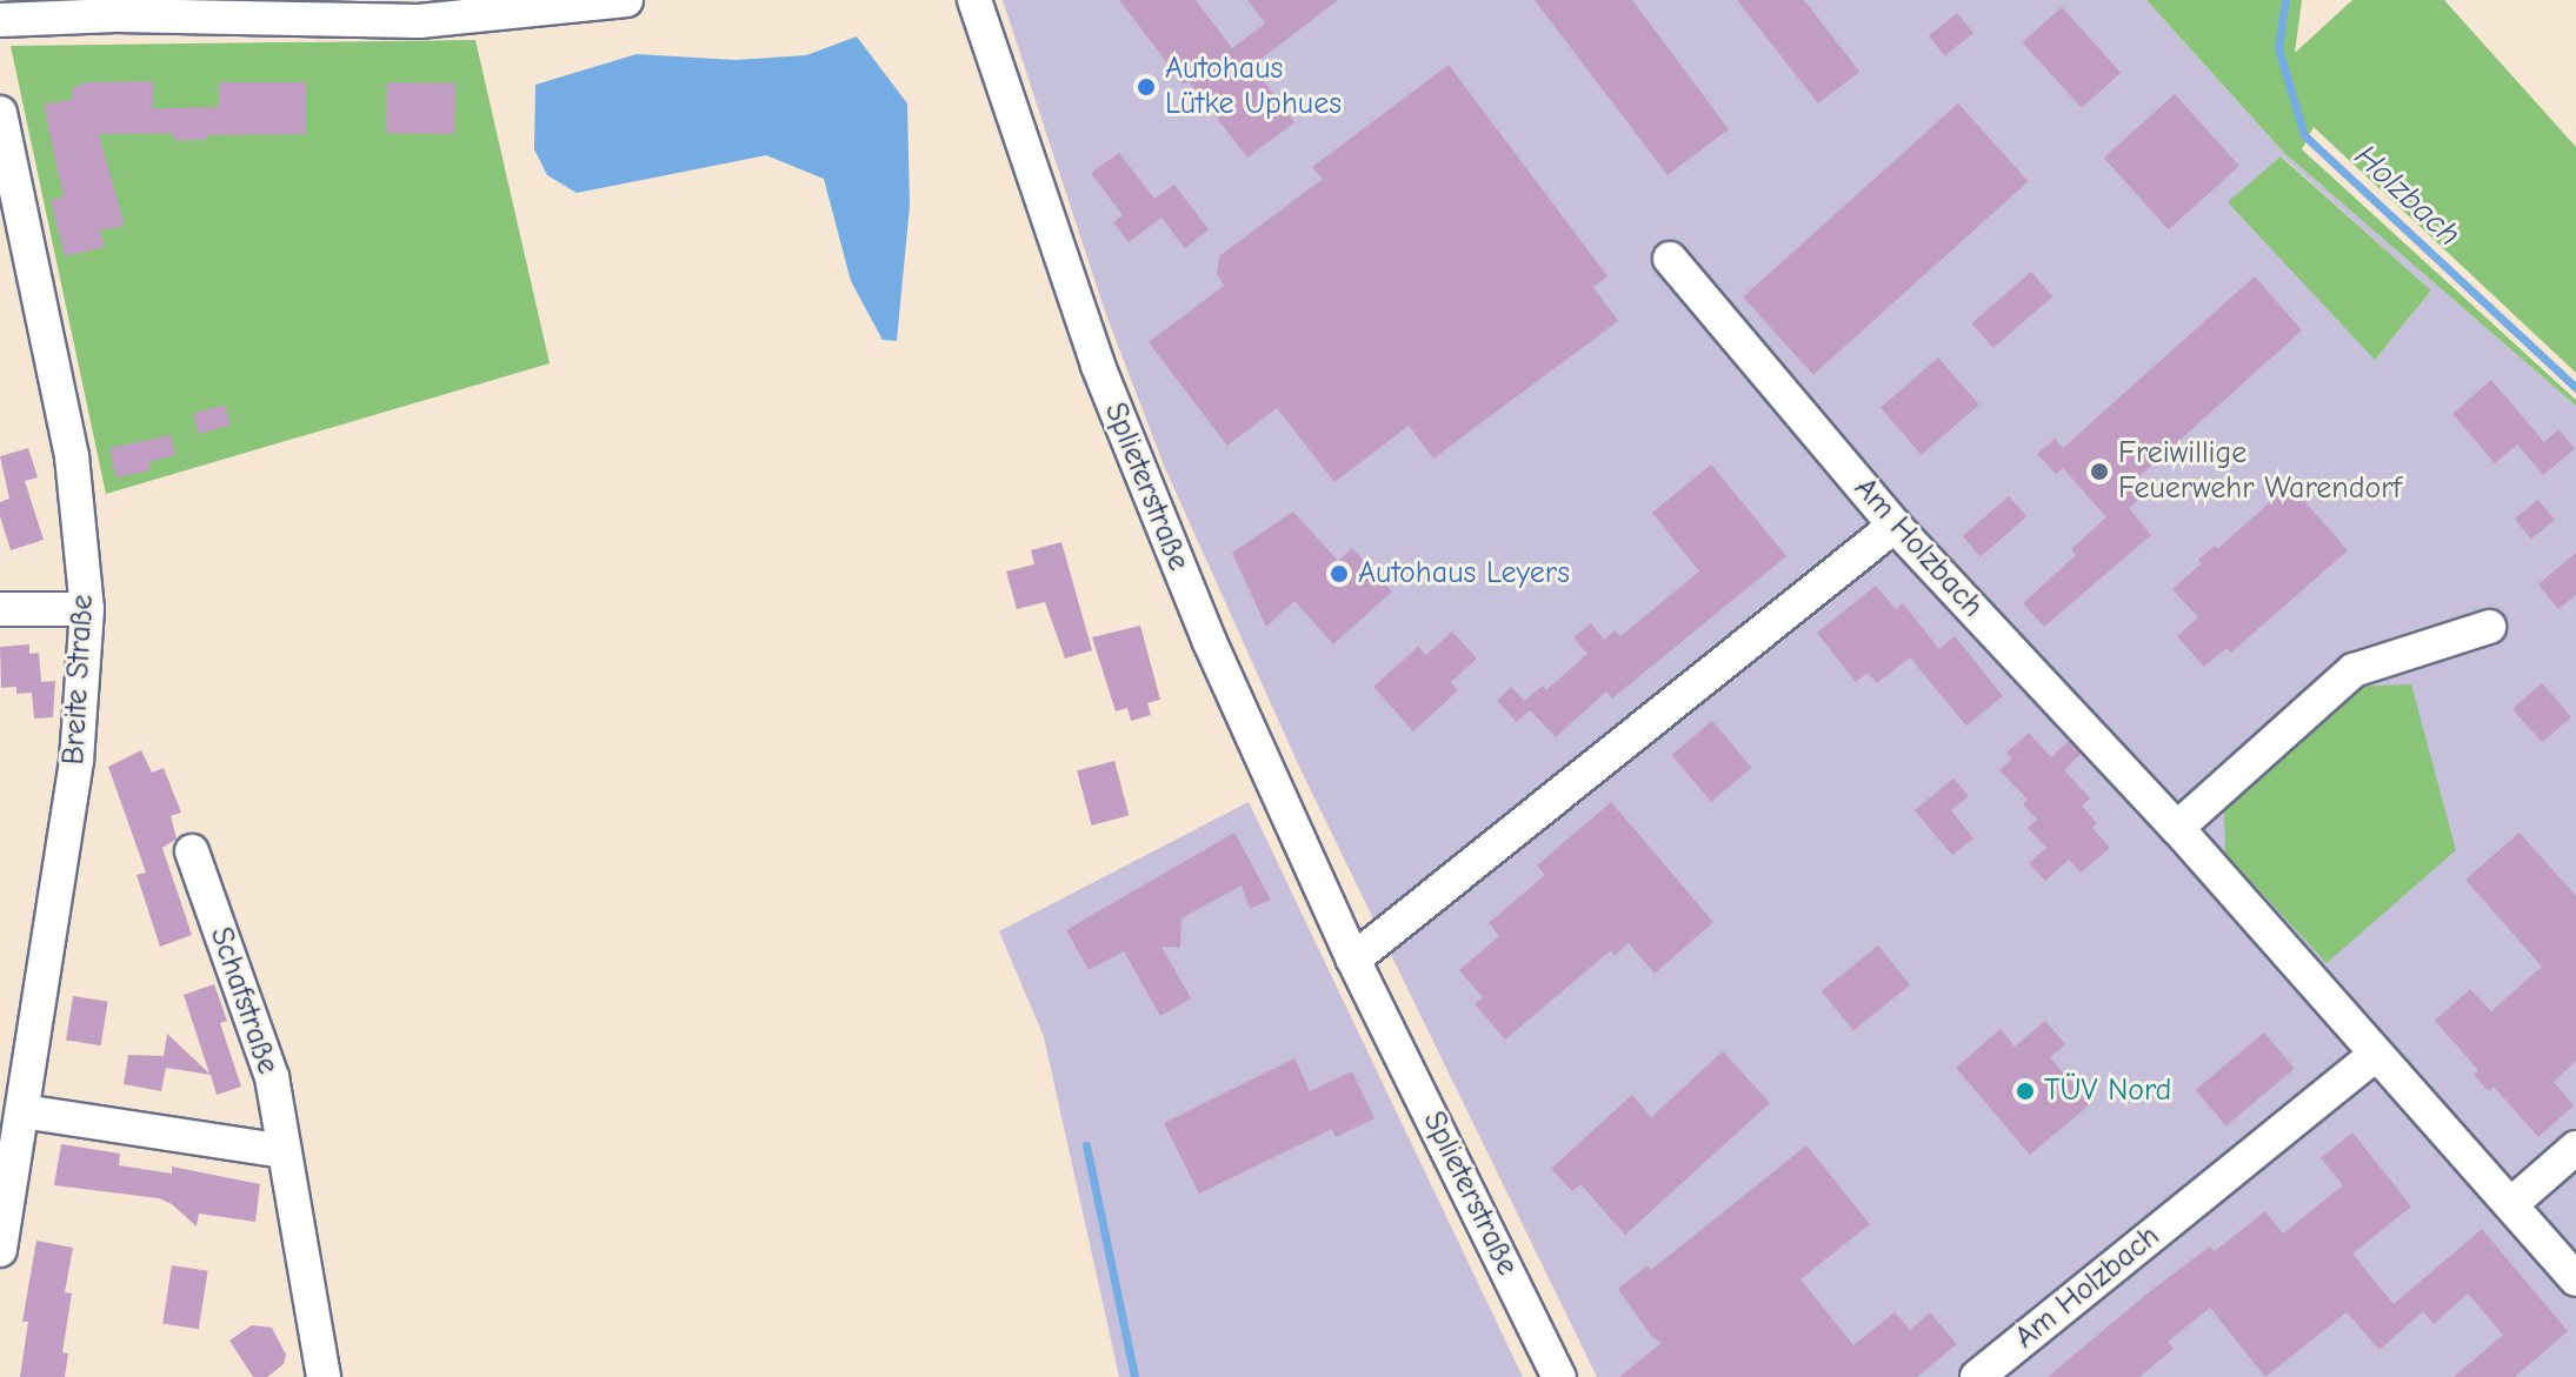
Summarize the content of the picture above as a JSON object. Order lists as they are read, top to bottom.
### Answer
{
  "streets": {
    "street": [
      "Splieterstraße",
      "Am Holzbach",
      "Breite Straße",
      "Schafstraße"
    ]
  },
  "water": ["Holzbach"],
  "places": [
    "Autohaus Lütke Uphues",
    "Freiwillige Feuerwehr Warendorf",
    "Autohaus Leyers",
    "TÜV Nord"
  ]
}
